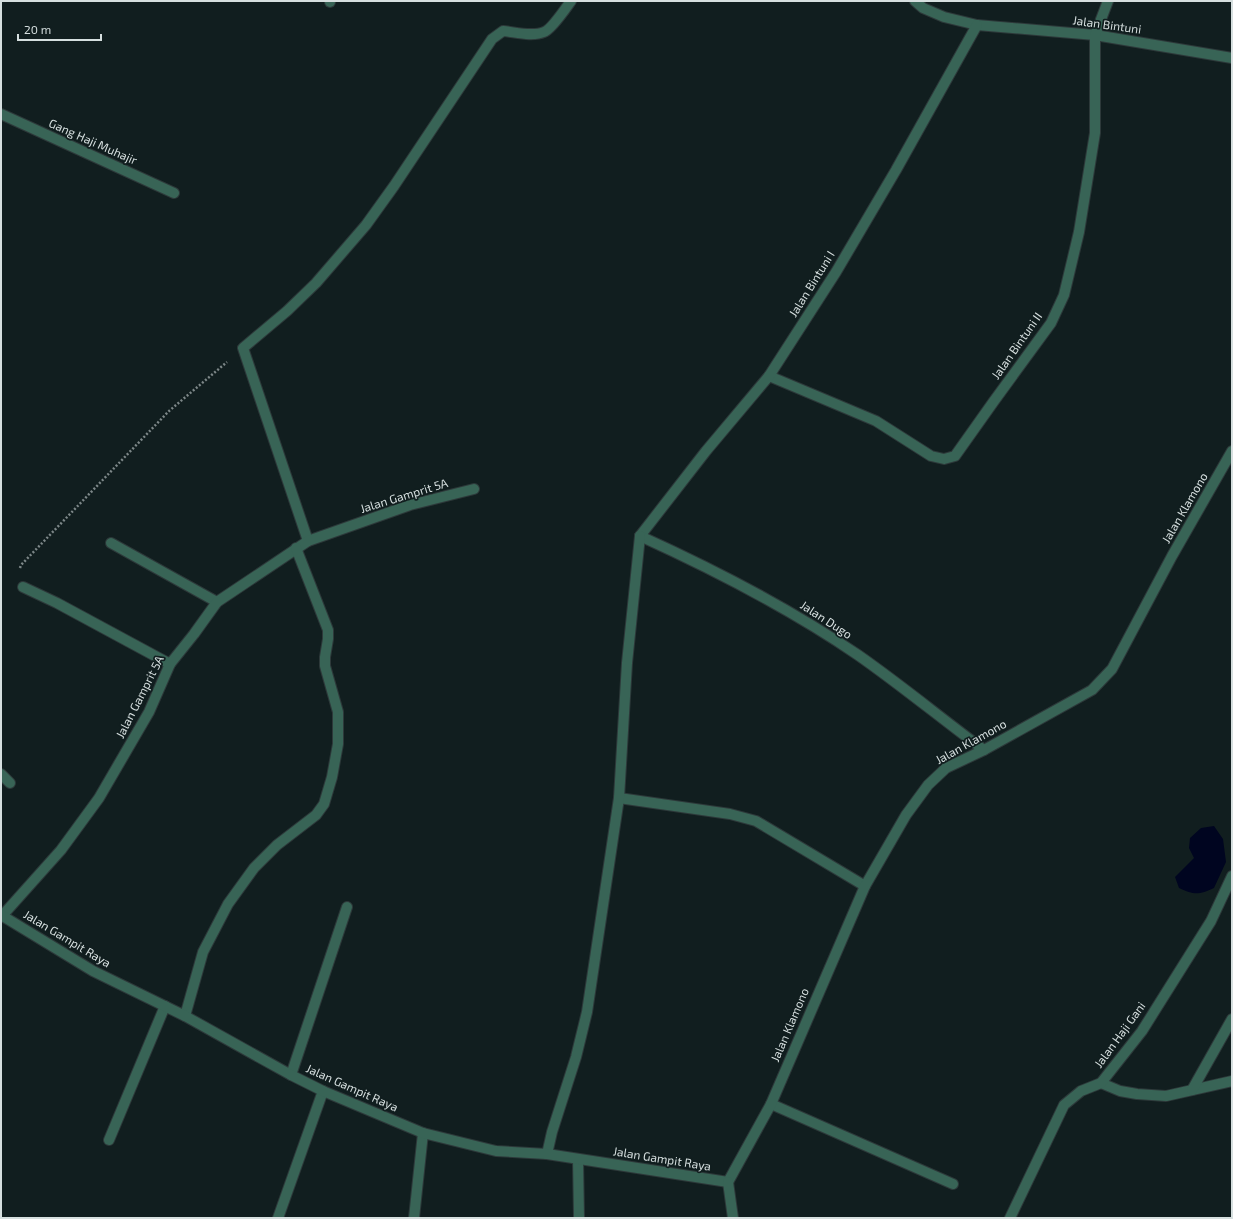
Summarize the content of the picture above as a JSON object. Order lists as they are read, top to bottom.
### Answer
{
  "streets": {
    "street": [
      "Jalan Bintuni",
      "Gang Haji Muhajir",
      "Jalan Bintuni I",
      "Jalan Bintuni II",
      "Jalan Gamprit 5A",
      "Jalan Klamono",
      "Jalan Dugo",
      "Jalan Gampit Raya",
      "Jalan Haji Gani"
    ]
  },
  "crossings": [
    ["Jalan Bintuni", "Jalan Bintuni I"],
    ["Jalan Bintuni", "Jalan Bintuni II"],
    ["Jalan Bintuni I", "Jalan Bintuni II"],
    ["Jalan Bintuni I", "Jalan Dugo"],
    ["Jalan Gamprit 5A", "Jalan Gampit Raya"],
    ["Jalan Klamono", "Jalan Dugo"],
    ["Jalan Klamono", "Jalan Gampit Raya"]
  ],
  "scale_bar": "20 m"
}
